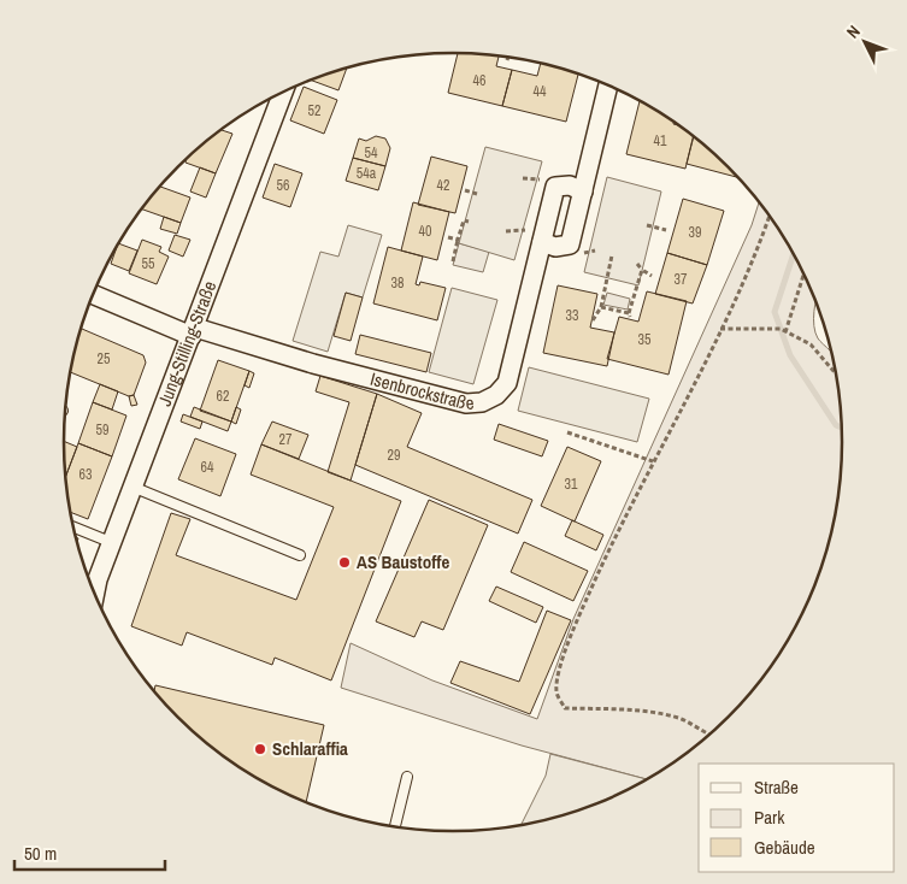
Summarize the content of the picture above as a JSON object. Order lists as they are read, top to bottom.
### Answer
{
  "streets": {
    "street": ["Jung-Stilling-Straße", "Isenbrockstraße"]
  },
  "crossings": [
    ["Jung-Stilling-Straße", "Isenbrockstraße"]
  ],
  "places": ["AS Baustoffe", "Schlaraffia"],
  "house_numbers": [
    "46",
    "44",
    "52",
    "41",
    "54",
    "54a",
    "56",
    "42",
    "40",
    "39",
    "55",
    "37",
    "38",
    "33",
    "35",
    "25",
    "62",
    "59",
    "27",
    "29",
    "64",
    "63",
    "31"
  ],
  "legend": ["Straße", "Park", "Gebäude"],
  "scale_bar": "50 m",
  "north": "top left"
}
